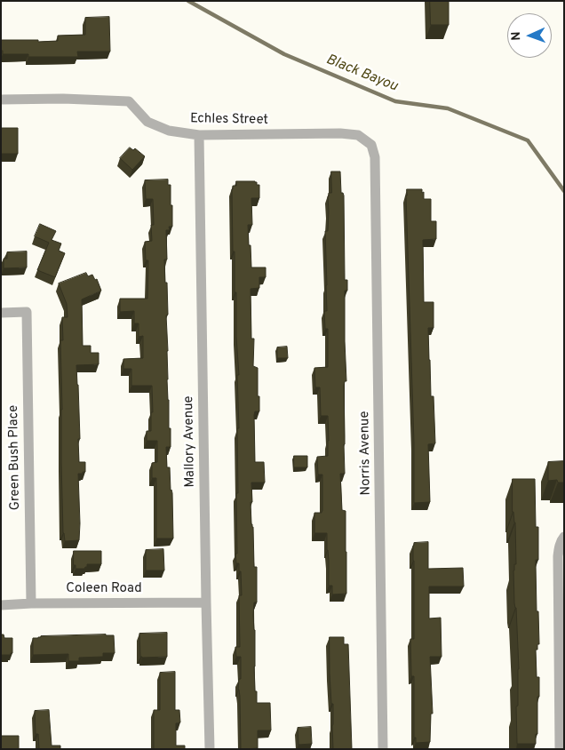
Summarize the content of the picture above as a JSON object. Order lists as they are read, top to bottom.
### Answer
{
  "streets": {
    "street": [
      "Echles Street",
      "Mallory Avenue",
      "Norris Avenue",
      "Green Bush Place",
      "Coleen Road"
    ]
  },
  "crossings": [
    ["Echles Street", "Mallory Avenue"],
    ["Echles Street", "Norris Avenue"],
    ["Mallory Avenue", "Coleen Road"],
    ["Green Bush Place", "Coleen Road"]
  ],
  "water": ["Black Bayou"],
  "north": "left"
}
